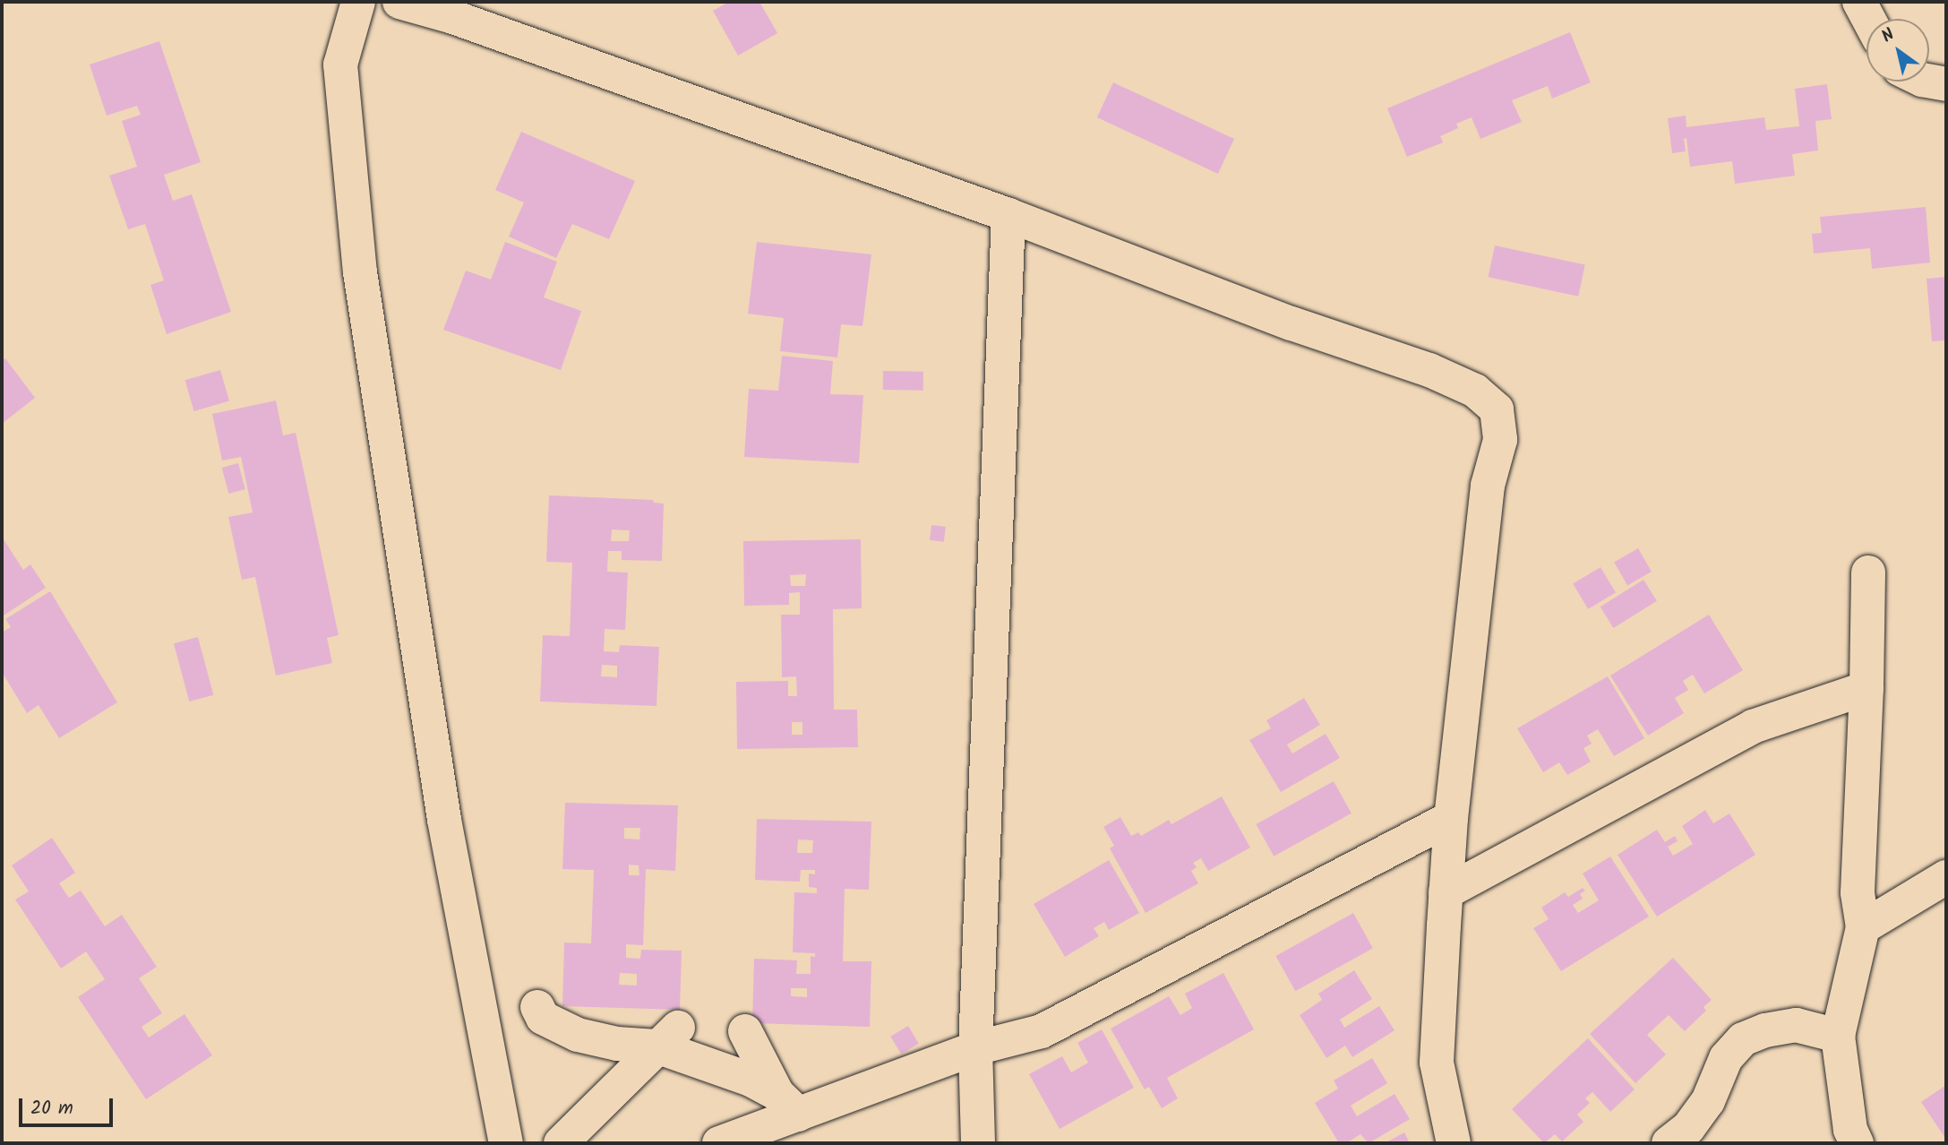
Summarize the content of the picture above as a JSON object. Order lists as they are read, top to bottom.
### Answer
{
  "scale_bar": "20 m",
  "north": "top left"
}
